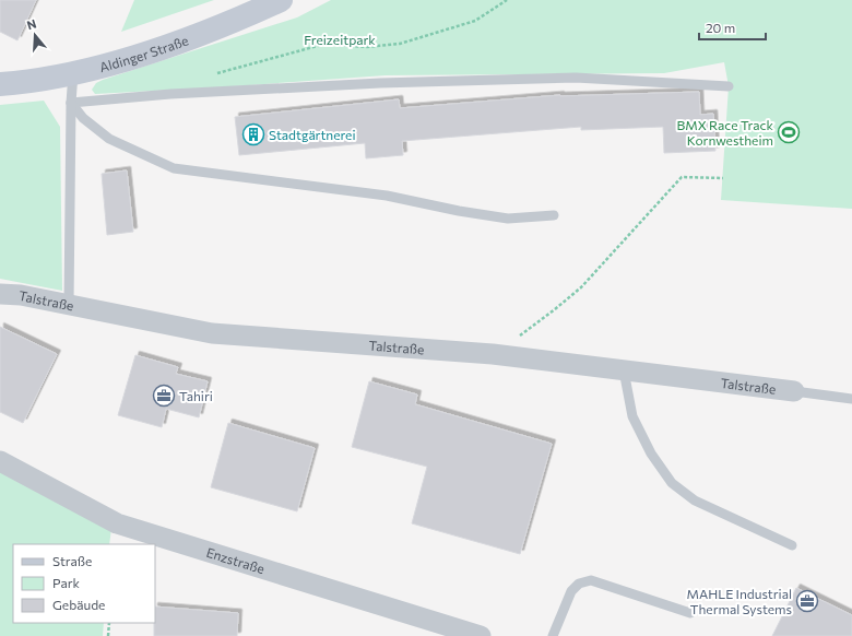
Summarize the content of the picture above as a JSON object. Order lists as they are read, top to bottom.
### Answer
{
  "streets": {
    "main road": ["Aldinger Straße"],
    "street": ["Talstraße", "Enzstraße"]
  },
  "parks": ["Freizeitpark"],
  "places": {
    "sports": ["BMX Race Track Kornwestheim"],
    "building": ["Stadtgärtnerei"],
    "office": ["Tahiri", "MAHLE Industrial Thermal Systems"]
  },
  "legend": ["Straße", "Park", "Gebäude"],
  "scale_bar": "20 m",
  "north": "top"
}
